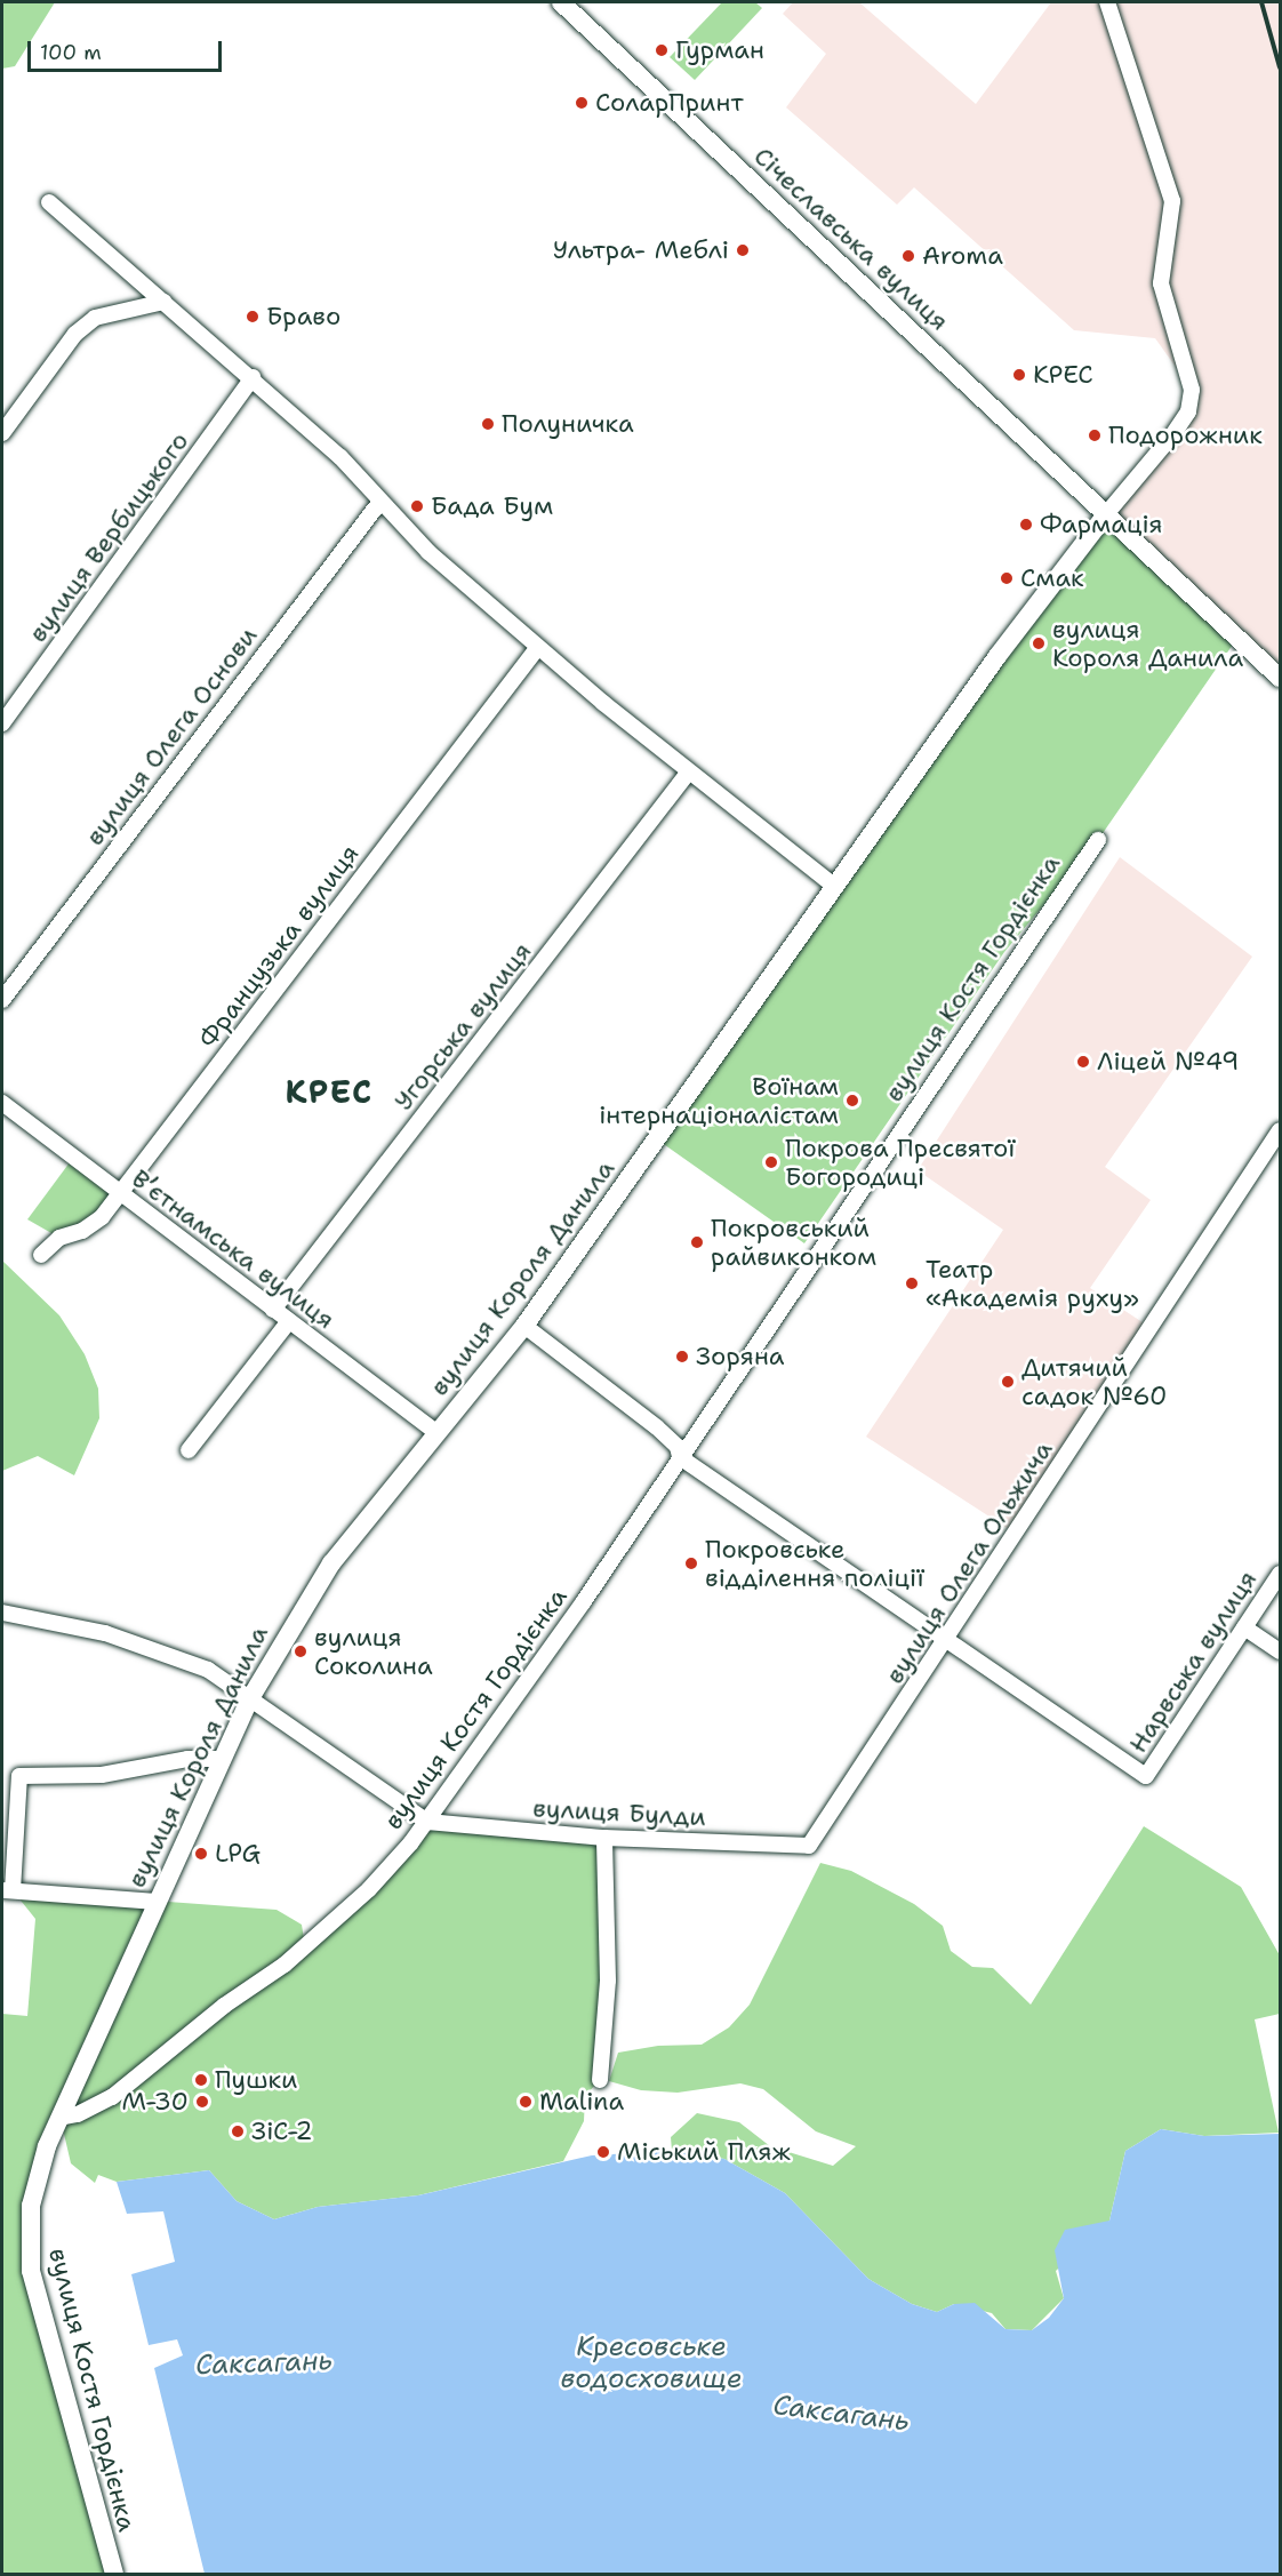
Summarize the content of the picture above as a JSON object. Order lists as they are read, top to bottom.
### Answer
{
  "streets": {
    "main road": ["Січеславська вулиця", "вулиця Костя Гордієнка", "вулиця Короля Данила"],
    "street": [
      "вулиця Вербицького",
      "вулиця Олега Основи",
      "Французька вулиця",
      "Угорська вулиця",
      "Вʼєтнамська вулиця",
      "вулиця Олега Ольжича",
      "Нарвська вулиця",
      "вулиця Булди"
    ]
  },
  "crossings": [
    ["Січеславська вулиця", "вулиця Короля Данила"],
    ["Французька вулиця", "Вʼєтнамська вулиця"],
    ["вулиця Костя Гордієнка", "вулиця Короля Данила"],
    ["вулиця Костя Гордієнка", "вулиця Булди"],
    ["Угорська вулиця", "Вʼєтнамська вулиця"],
    ["Вʼєтнамська вулиця", "вулиця Короля Данила"],
    ["вулиця Олега Ольжича", "Нарвська вулиця"],
    ["вулиця Олега Ольжича", "вулиця Булди"]
  ],
  "districts": ["КРЕС"],
  "water": ["Кресовське водосховище", "Саксагань"],
  "places": [
    "Гурман",
    "СоларПринт",
    "Ультра- Меблі",
    "Aroma",
    "Браво",
    "КРЕС",
    "Полуничка",
    "Подорожник",
    "Бада Бум",
    "Фармація",
    "Смак",
    "вулиця Короля Данила",
    "Ліцей №49",
    "Воїнам інтернаціоналістам",
    "Покрова Пресвятої Богородиці",
    "Покровський райвиконком",
    "Театр «Академія руху»",
    "Зоряна",
    "Дитячий садок №60",
    "Покровське відділення поліції",
    "вулиця Соколина",
    "LPG",
    "Пушки",
    "М-30",
    "Malina",
    "ЗіС-2",
    "Міський Пляж"
  ],
  "scale_bar": "100 m"
}
